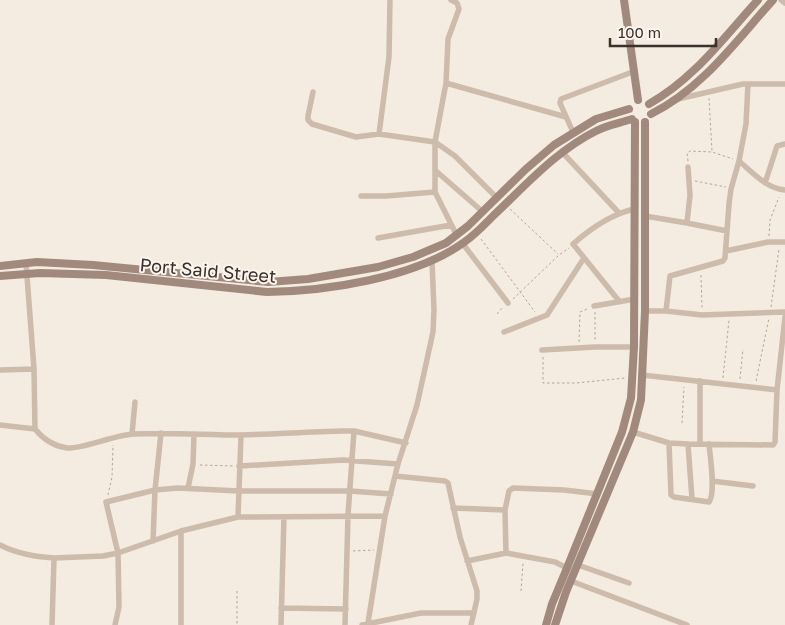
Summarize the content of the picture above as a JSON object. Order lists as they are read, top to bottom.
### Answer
{
  "streets": {
    "street": ["Port Said Street"]
  },
  "scale_bar": "100 m"
}
